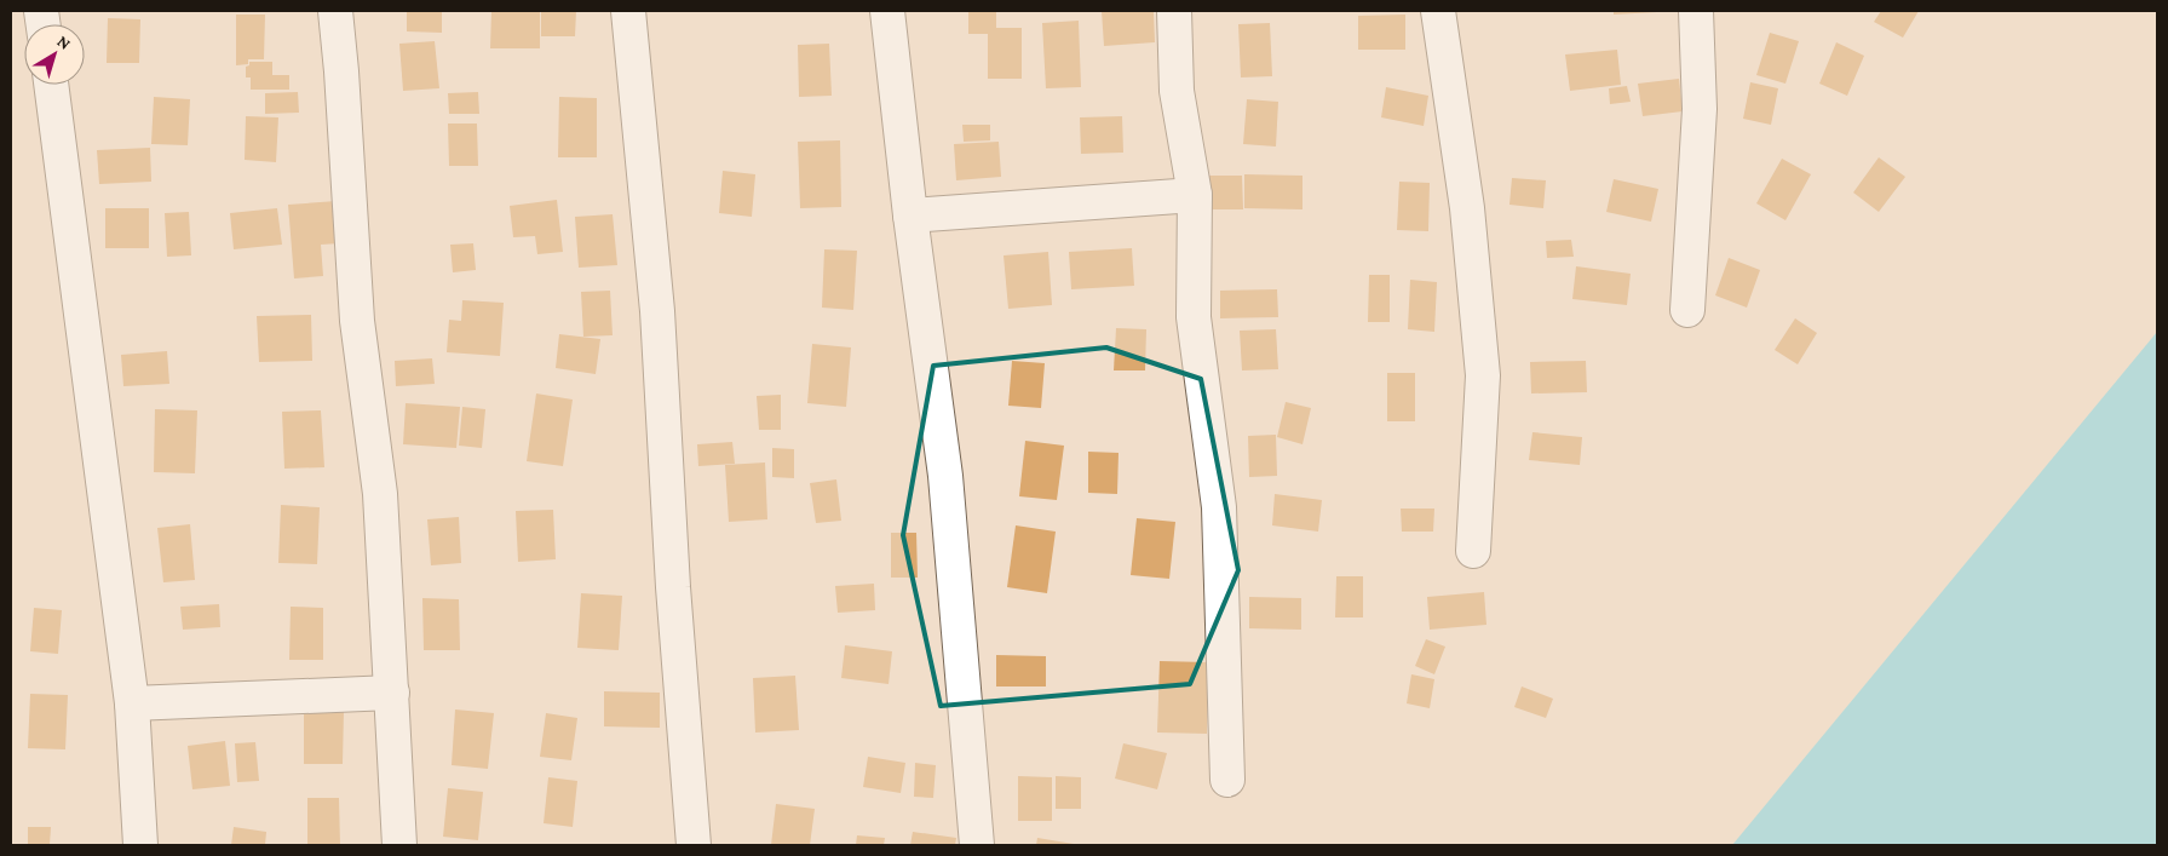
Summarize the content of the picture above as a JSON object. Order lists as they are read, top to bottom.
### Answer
{
  "north": "top right"
}
